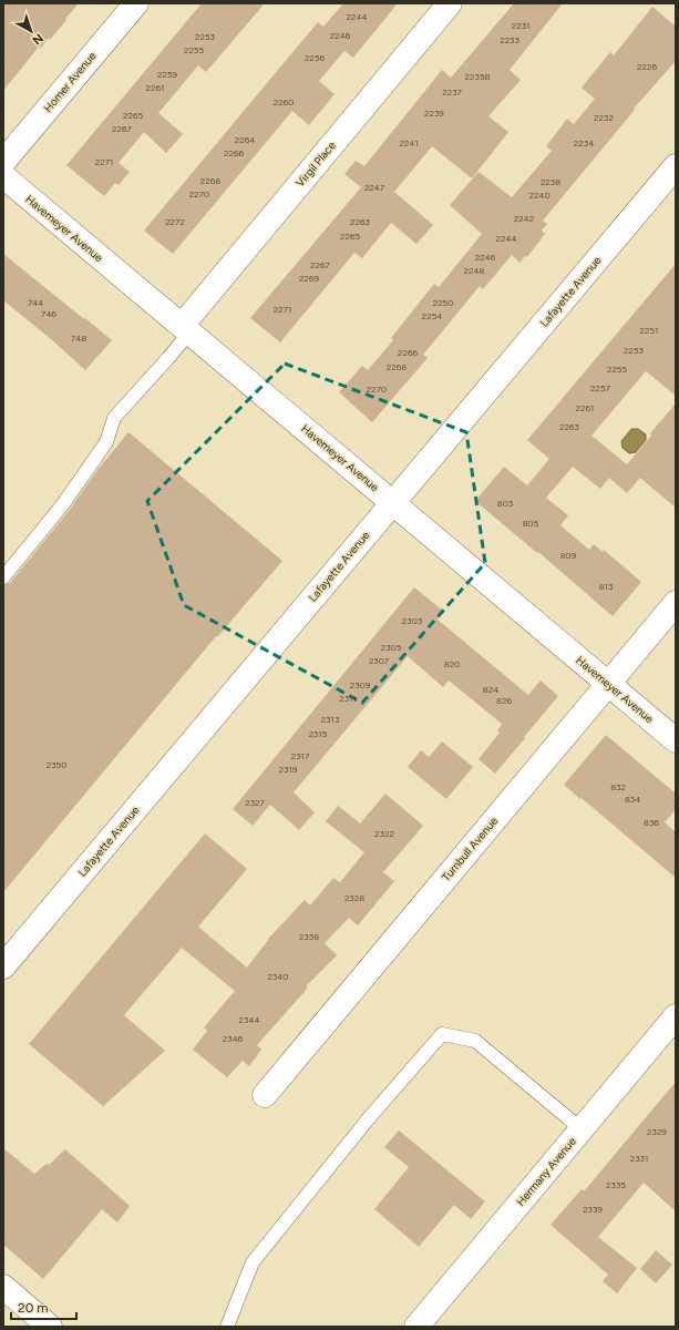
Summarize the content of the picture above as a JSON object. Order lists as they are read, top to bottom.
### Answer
{
  "streets": {
    "street": [
      "Homer Avenue",
      "Virgil Place",
      "Havemeyer Avenue",
      "Lafayette Avenue",
      "Turnbull Avenue",
      "Hermany Avenue"
    ]
  },
  "crossings": [
    ["Virgil Place", "Havemeyer Avenue"],
    ["Havemeyer Avenue", "Lafayette Avenue"],
    ["Havemeyer Avenue", "Turnbull Avenue"]
  ],
  "house_numbers": [
    "2244",
    "2231",
    "2246",
    "2253",
    "2233",
    "2255",
    "2256",
    "2226",
    "2259",
    "2235B",
    "2261",
    "2237",
    "2260",
    "2239",
    "2265",
    "2232",
    "2267",
    "2264",
    "2241",
    "2234",
    "2266",
    "2271",
    "2268",
    "2238",
    "2247",
    "2270",
    "2240",
    "2242",
    "2272",
    "2263",
    "2265",
    "2244",
    "2246",
    "2267",
    "2248",
    "2269",
    "744",
    "2250",
    "2271",
    "746",
    "2254",
    "2251",
    "748",
    "2253",
    "2266",
    "2268",
    "2255",
    "2257",
    "2270",
    "2261",
    "2263",
    "803",
    "805",
    "809",
    "813",
    "2303",
    "2305",
    "2307",
    "820",
    "2309",
    "824",
    "2311",
    "826",
    "2313",
    "2315",
    "2317",
    "2350",
    "2319",
    "832",
    "834",
    "2327",
    "836",
    "2322",
    "2328",
    "2338",
    "2340",
    "2344",
    "2346",
    "2329",
    "2331",
    "2335",
    "2339"
  ],
  "scale_bar": "20 m",
  "north": "bottom right"
}
